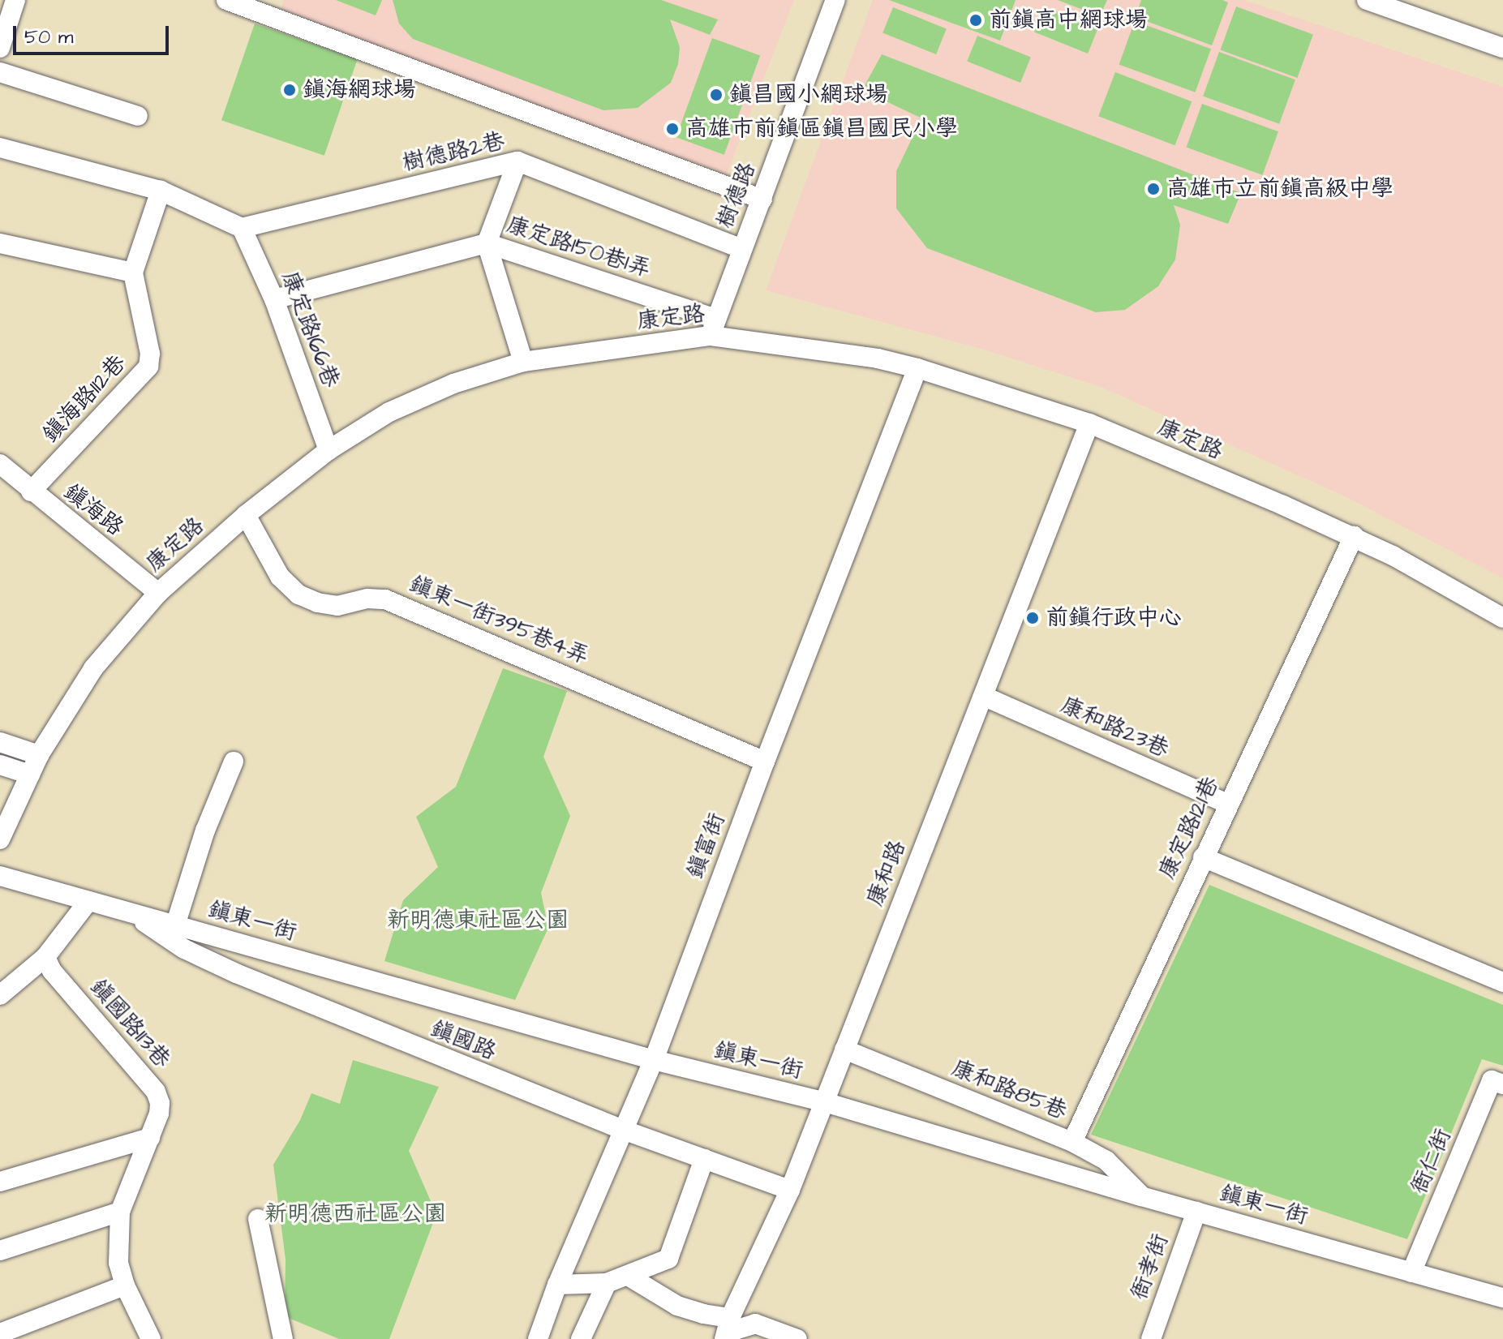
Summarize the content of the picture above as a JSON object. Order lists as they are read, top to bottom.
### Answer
{
  "streets": {
    "street": [
      "樹德路2巷",
      "樹德路",
      "康定路150巷1弄",
      "康定路",
      "康定路166巷",
      "鎮海路112巷",
      "鎮海路",
      "鎮東一街395巷4弄",
      "康和路23巷",
      "康定路121巷",
      "鎮富街",
      "康和路",
      "鎮東一街",
      "鎮國路113巷",
      "鎮國路",
      "康和路85巷",
      "衙仁街",
      "衙孝街"
    ]
  },
  "crossings": [
    ["樹德路2巷", "樹德路"],
    ["樹德路2巷", "康定路166巷"],
    ["樹德路", "康定路150巷1弄"],
    ["樹德路", "康定路"],
    ["康定路150巷1弄", "康定路"],
    ["康定路150巷1弄", "康定路166巷"],
    ["康定路", "康定路166巷"],
    ["康定路", "鎮海路"],
    ["康定路", "鎮東一街395巷4弄"],
    ["康定路", "康定路121巷"],
    ["康定路", "鎮富街"],
    ["康定路", "康和路"],
    ["鎮海路112巷", "鎮海路"],
    ["鎮東一街395巷4弄", "鎮富街"],
    ["康和路23巷", "康定路121巷"],
    ["康和路23巷", "康和路"],
    ["康定路121巷", "康和路85巷"],
    ["鎮富街", "鎮東一街"],
    ["鎮富街", "鎮國路"],
    ["康和路", "鎮東一街"],
    ["康和路", "鎮國路"],
    ["康和路", "康和路85巷"],
    ["鎮東一街", "鎮國路"],
    ["鎮東一街", "康和路85巷"],
    ["鎮東一街", "衙仁街"],
    ["鎮東一街", "衙孝街"]
  ],
  "parks": ["新明德東社區公園", "新明德西社區公園"],
  "places": [
    "前鎮高中網球場",
    "鎮海網球場",
    "鎮昌國小網球場",
    "高雄市前鎮區鎮昌國民小學",
    "高雄市立前鎮高級中學",
    "前鎮行政中心"
  ],
  "scale_bar": "50 m"
}
